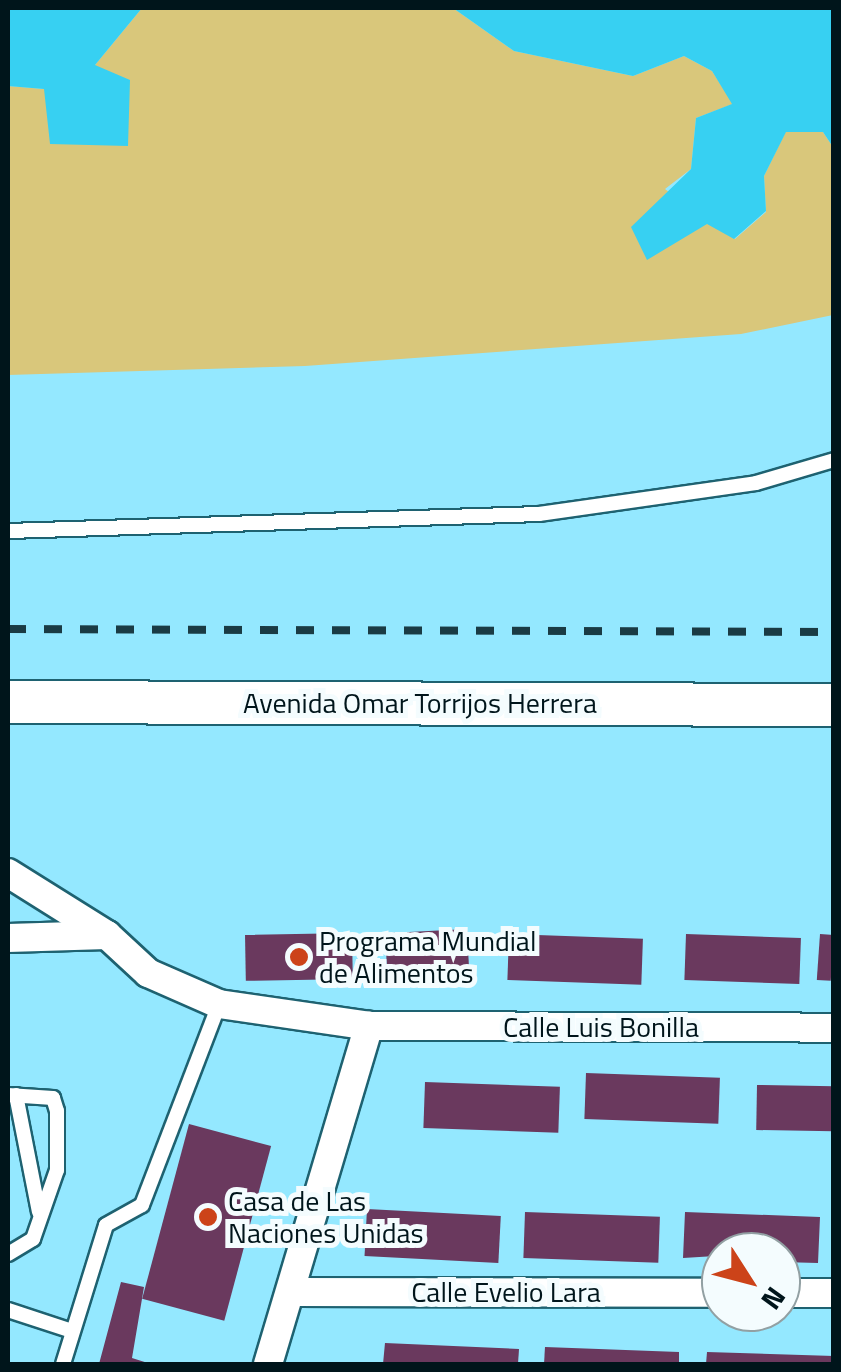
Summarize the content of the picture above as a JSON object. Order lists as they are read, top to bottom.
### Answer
{
  "streets": {
    "main road": ["Avenida Omar Torrijos Herrera"],
    "street": ["Calle Luis Bonilla", "Calle Evelio Lara"]
  },
  "places": ["Programa Mundial de Alimentos", "Casa de Las Naciones Unidas"],
  "north": "bottom right"
}
